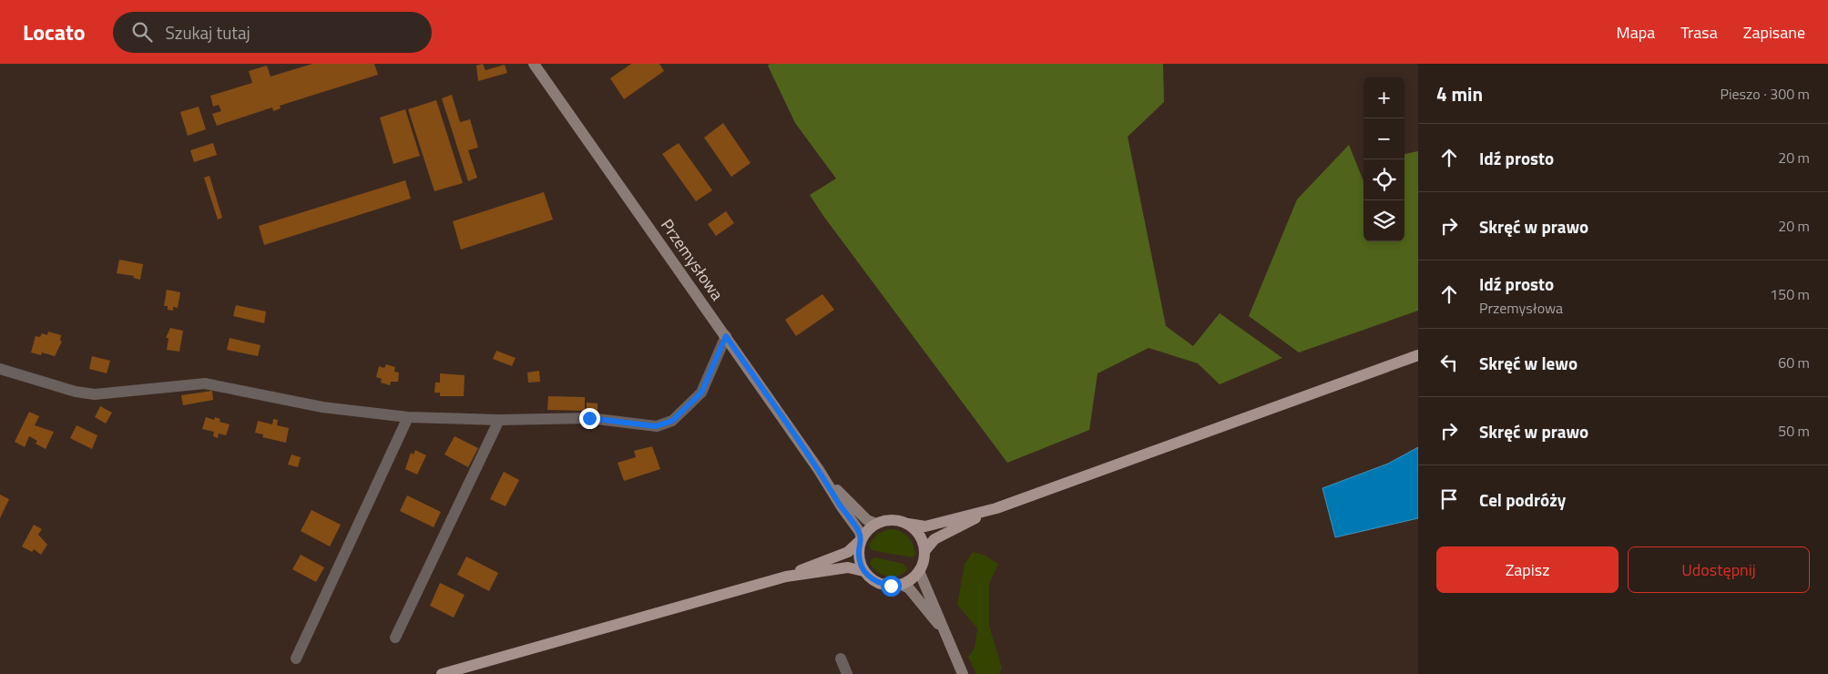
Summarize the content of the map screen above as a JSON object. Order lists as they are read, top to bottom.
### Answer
{
  "streets": {
    "street": ["Przemysłowa"]
  },
  "page": {
    "header": "Locato",
    "search": "Szukaj tutaj",
    "nav": ["Mapa", "Trasa", "Zapisane"],
    "heading": ["4 min", "Pieszo · 300 m"],
    "map_buttons": ["+", "−"],
    "list": [
      ["Idź prosto", "20 m"],
      ["Skręć w prawo", "20 m"],
      ["Idź prosto", "Przemysłowa", "150 m"],
      ["Skręć w lewo", "60 m"],
      ["Skręć w prawo", "50 m"],
      "Cel podróży"
    ],
    "buttons": ["Zapisz", "Udostępnij"]
  }
}
